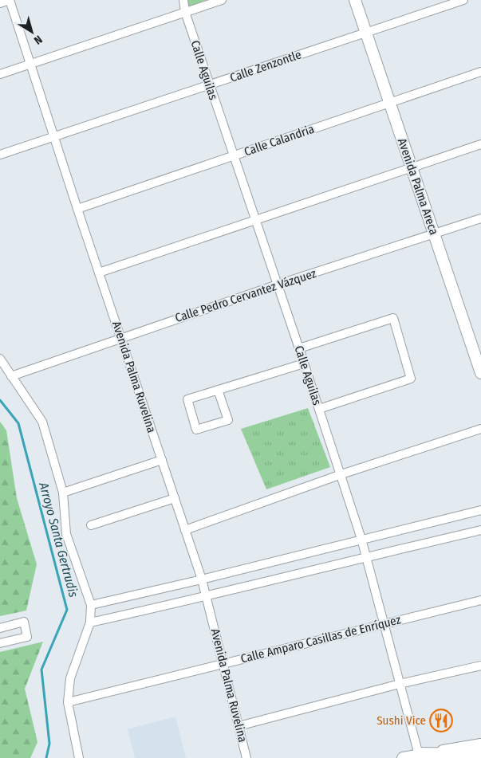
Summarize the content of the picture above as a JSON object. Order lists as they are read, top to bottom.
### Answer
{
  "streets": {
    "street": [
      "Calle Zenzontle",
      "Calle Aguilas",
      "Calle Calandria",
      "Avenida Palma Areca",
      "Calle Pedro Cervantez Vázquez",
      "Avenida Palma Ruvelina",
      "Calle Amparo Casillas de Enríquez"
    ]
  },
  "crossings": [
    ["Calle Zenzontle", "Calle Aguilas"],
    ["Calle Zenzontle", "Avenida Palma Areca"],
    ["Calle Zenzontle", "Avenida Palma Ruvelina"],
    ["Calle Aguilas", "Calle Calandria"],
    ["Calle Aguilas", "Calle Pedro Cervantez Vázquez"],
    ["Calle Aguilas", "Calle Amparo Casillas de Enríquez"],
    ["Calle Calandria", "Avenida Palma Areca"],
    ["Calle Calandria", "Avenida Palma Ruvelina"],
    ["Avenida Palma Areca", "Calle Pedro Cervantez Vázquez"],
    ["Calle Pedro Cervantez Vázquez", "Avenida Palma Ruvelina"],
    ["Avenida Palma Ruvelina", "Calle Amparo Casillas de Enríquez"]
  ],
  "water": ["Arroyo Santa Gertrudis"],
  "places": {
    "restaurant": ["Sushi Vice"]
  },
  "north": "bottom right"
}
